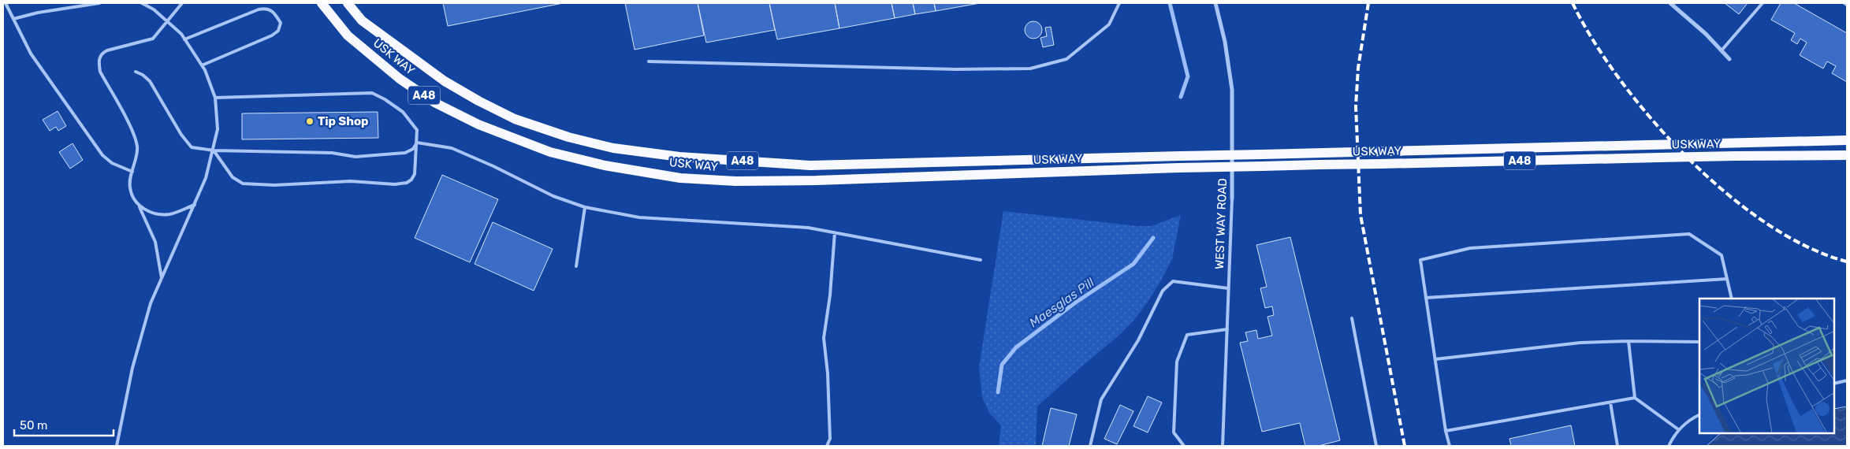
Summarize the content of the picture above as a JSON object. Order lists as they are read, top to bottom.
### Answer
{
  "streets": {
    "main road": ["USK WAY", "A48"],
    "street": ["WEST WAY ROAD"]
  },
  "water": ["Maesglas Pill"],
  "places": ["Tip Shop"],
  "scale_bar": "50 m"
}
